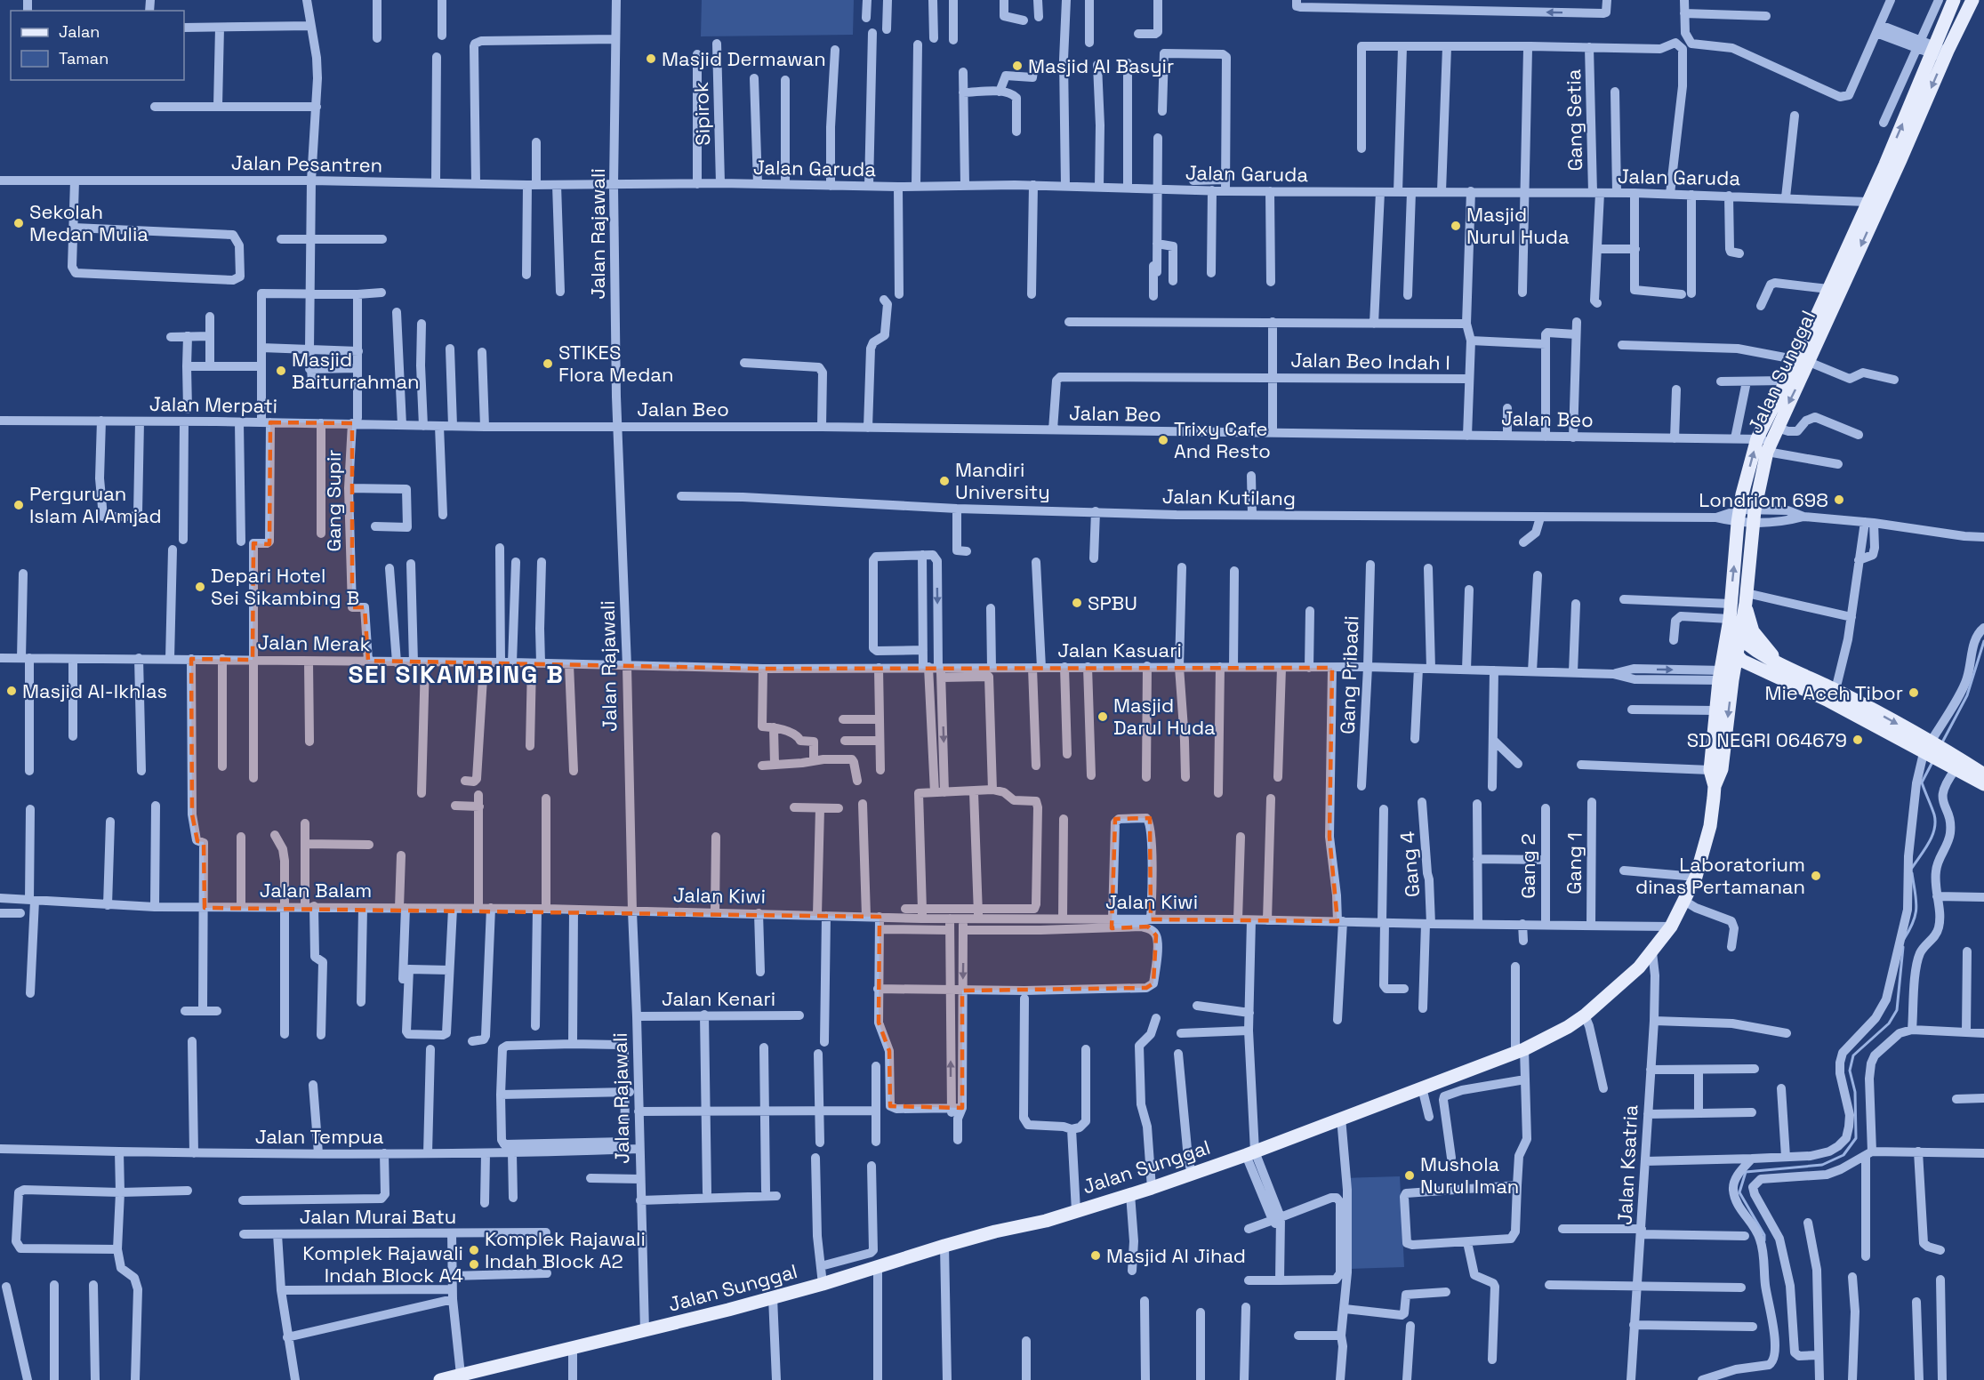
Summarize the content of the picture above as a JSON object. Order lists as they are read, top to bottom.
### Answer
{
  "streets": {
    "main road": ["Jalan Sunggal"],
    "street": [
      "Sipirok",
      "Gang Setia",
      "Jalan Pesantren",
      "Jalan Garuda",
      "Jalan Rajawali",
      "Jalan Beo Indah I",
      "Jalan Merpati",
      "Jalan Beo",
      "Jalan Kutilang",
      "Gang Supir",
      "Jalan Merak",
      "Jalan Kasuari",
      "Gang Pribadi",
      "Gang 1",
      "Gang 4",
      "Gang 2",
      "Jalan Balam",
      "Jalan Kiwi",
      "Jalan Kenari",
      "Jalan Tempua",
      "Jalan Ksatria",
      "Jalan Murai Batu"
    ]
  },
  "crossings": [
    ["Sipirok", "Jalan Garuda"],
    ["Gang Setia", "Jalan Garuda"],
    ["Jalan Pesantren", "Jalan Garuda"],
    ["Jalan Pesantren", "Jalan Rajawali"],
    ["Jalan Garuda", "Jalan Rajawali"],
    ["Jalan Garuda", "Jalan Sunggal"],
    ["Jalan Rajawali", "Jalan Sunggal"],
    ["Jalan Rajawali", "Jalan Merpati"],
    ["Jalan Rajawali", "Jalan Beo"],
    ["Jalan Rajawali", "Jalan Merak"],
    ["Jalan Rajawali", "Jalan Kasuari"],
    ["Jalan Rajawali", "Jalan Balam"],
    ["Jalan Rajawali", "Jalan Kiwi"],
    ["Jalan Rajawali", "Jalan Kenari"],
    ["Jalan Rajawali", "Jalan Tempua"],
    ["Jalan Beo Indah I", "Jalan Beo"],
    ["Jalan Sunggal", "Jalan Beo"],
    ["Jalan Sunggal", "Jalan Kutilang"],
    ["Jalan Sunggal", "Jalan Kasuari"],
    ["Jalan Sunggal", "Jalan Kiwi"],
    ["Jalan Sunggal", "Jalan Ksatria"],
    ["Jalan Merpati", "Jalan Beo"],
    ["Jalan Merpati", "Gang Supir"],
    ["Gang Supir", "Jalan Merak"],
    ["Jalan Merak", "Jalan Kasuari"],
    ["Jalan Kasuari", "Gang Pribadi"],
    ["Gang 1", "Jalan Kiwi"],
    ["Gang 4", "Jalan Kiwi"],
    ["Gang 2", "Jalan Kiwi"],
    ["Jalan Balam", "Jalan Kiwi"]
  ],
  "districts": ["SEI SIKAMBING B"],
  "places": [
    "Masjid Dermawan",
    "Masjid Al Basyir",
    "Sekolah Medan Mulia",
    "Masjid Nurul Huda",
    "STIKES Flora Medan",
    "Masjid Baiturrahman",
    "Trixy Cafe And Resto",
    "Mandiri University",
    "Londriom 698",
    "Perguruan Islam Al Amjad",
    "Depari Hotel Sei Sikambing B",
    "SPBU",
    "Masjid Al-Ikhlas",
    "Mie Aceh Tibor",
    "Masjid Darul Huda",
    "SD NEGRI 064679",
    "Laboratorium dinas Pertamanan",
    "Mushola Nurul Iman",
    "Komplek Rajawali Indah Block A2",
    "Masjid Al Jihad",
    "Komplek Rajawali Indah Block A4"
  ],
  "legend": ["Jalan", "Taman"]
}
